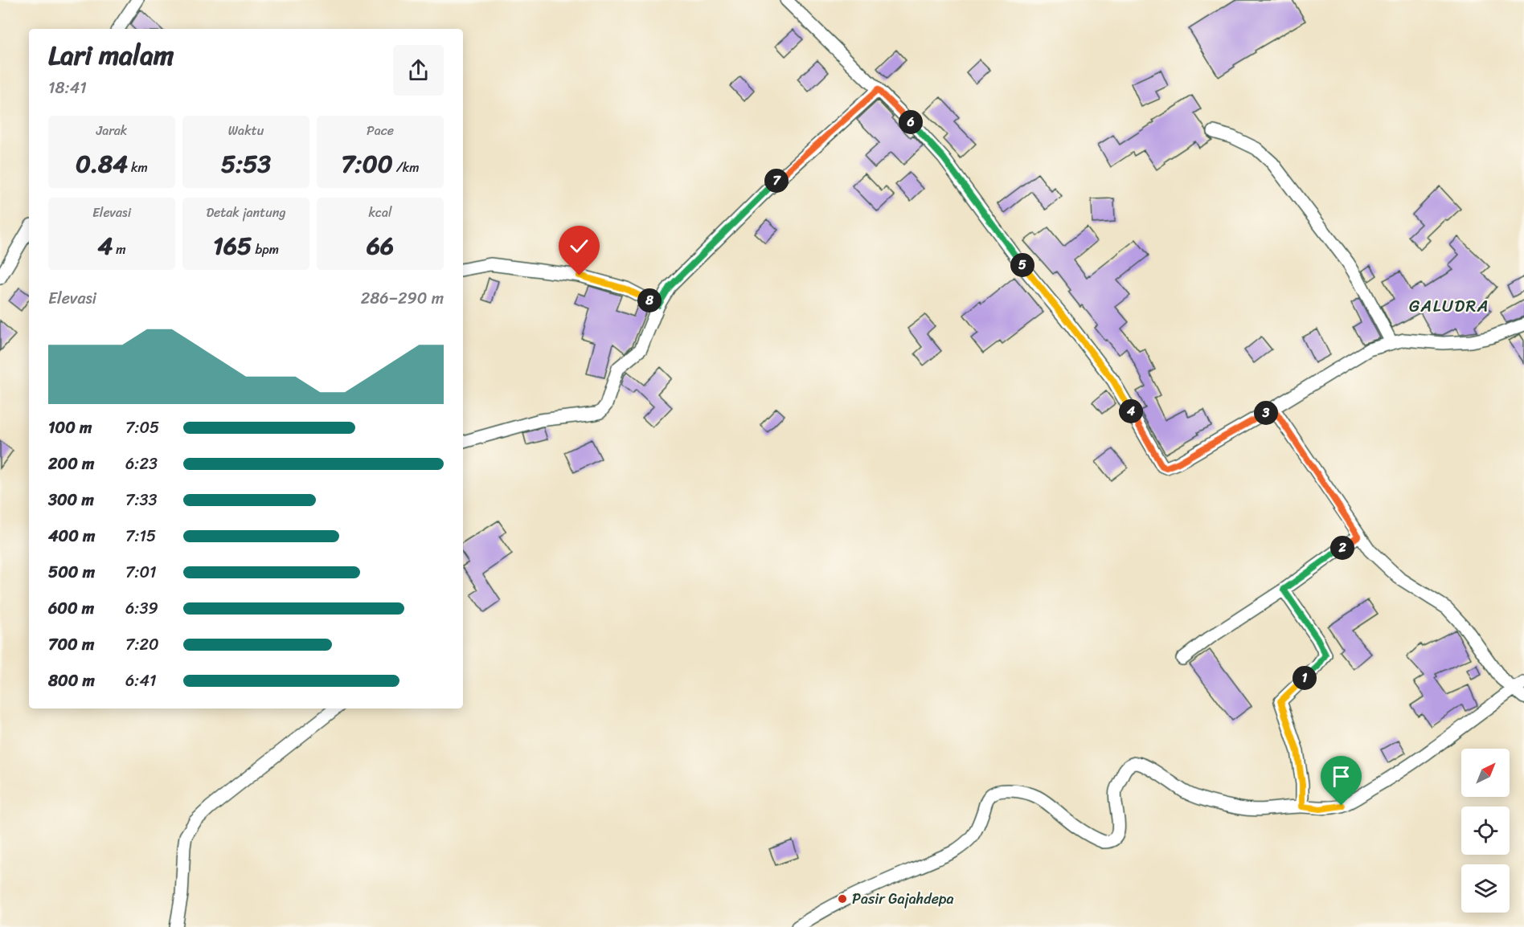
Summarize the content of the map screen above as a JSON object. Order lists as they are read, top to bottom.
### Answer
{
  "districts": ["GALUDRA"],
  "places": ["Pasir Gajahdepa"],
  "north": "top right",
  "page": {
    "heading": ["Lari malam", "18:41"],
    "pins": [
      "6",
      "7",
      "5",
      "8",
      "4",
      "3",
      "2",
      "1"
    ],
    "stats": [
      ["Jarak", "0.84 km"],
      ["Waktu", "5:53"],
      ["Pace", "7:00 /km"],
      ["Elevasi", "4 m"],
      ["Detak jantung", "165 bpm"],
      ["kcal", "66"]
    ],
    "chart": ["Elevasi", "286–290 m"],
    "list": [
      {
        "name": "100 m",
        "note": "7:05"
      },
      {
        "name": "200 m",
        "note": "6:23"
      },
      {
        "name": "300 m",
        "note": "7:33"
      },
      {
        "name": "400 m",
        "note": "7:15"
      },
      {
        "name": "500 m",
        "note": "7:01"
      },
      {
        "name": "600 m",
        "note": "6:39"
      },
      {
        "name": "700 m",
        "note": "7:20"
      },
      {
        "name": "800 m",
        "note": "6:41"
      }
    ]
  }
}
